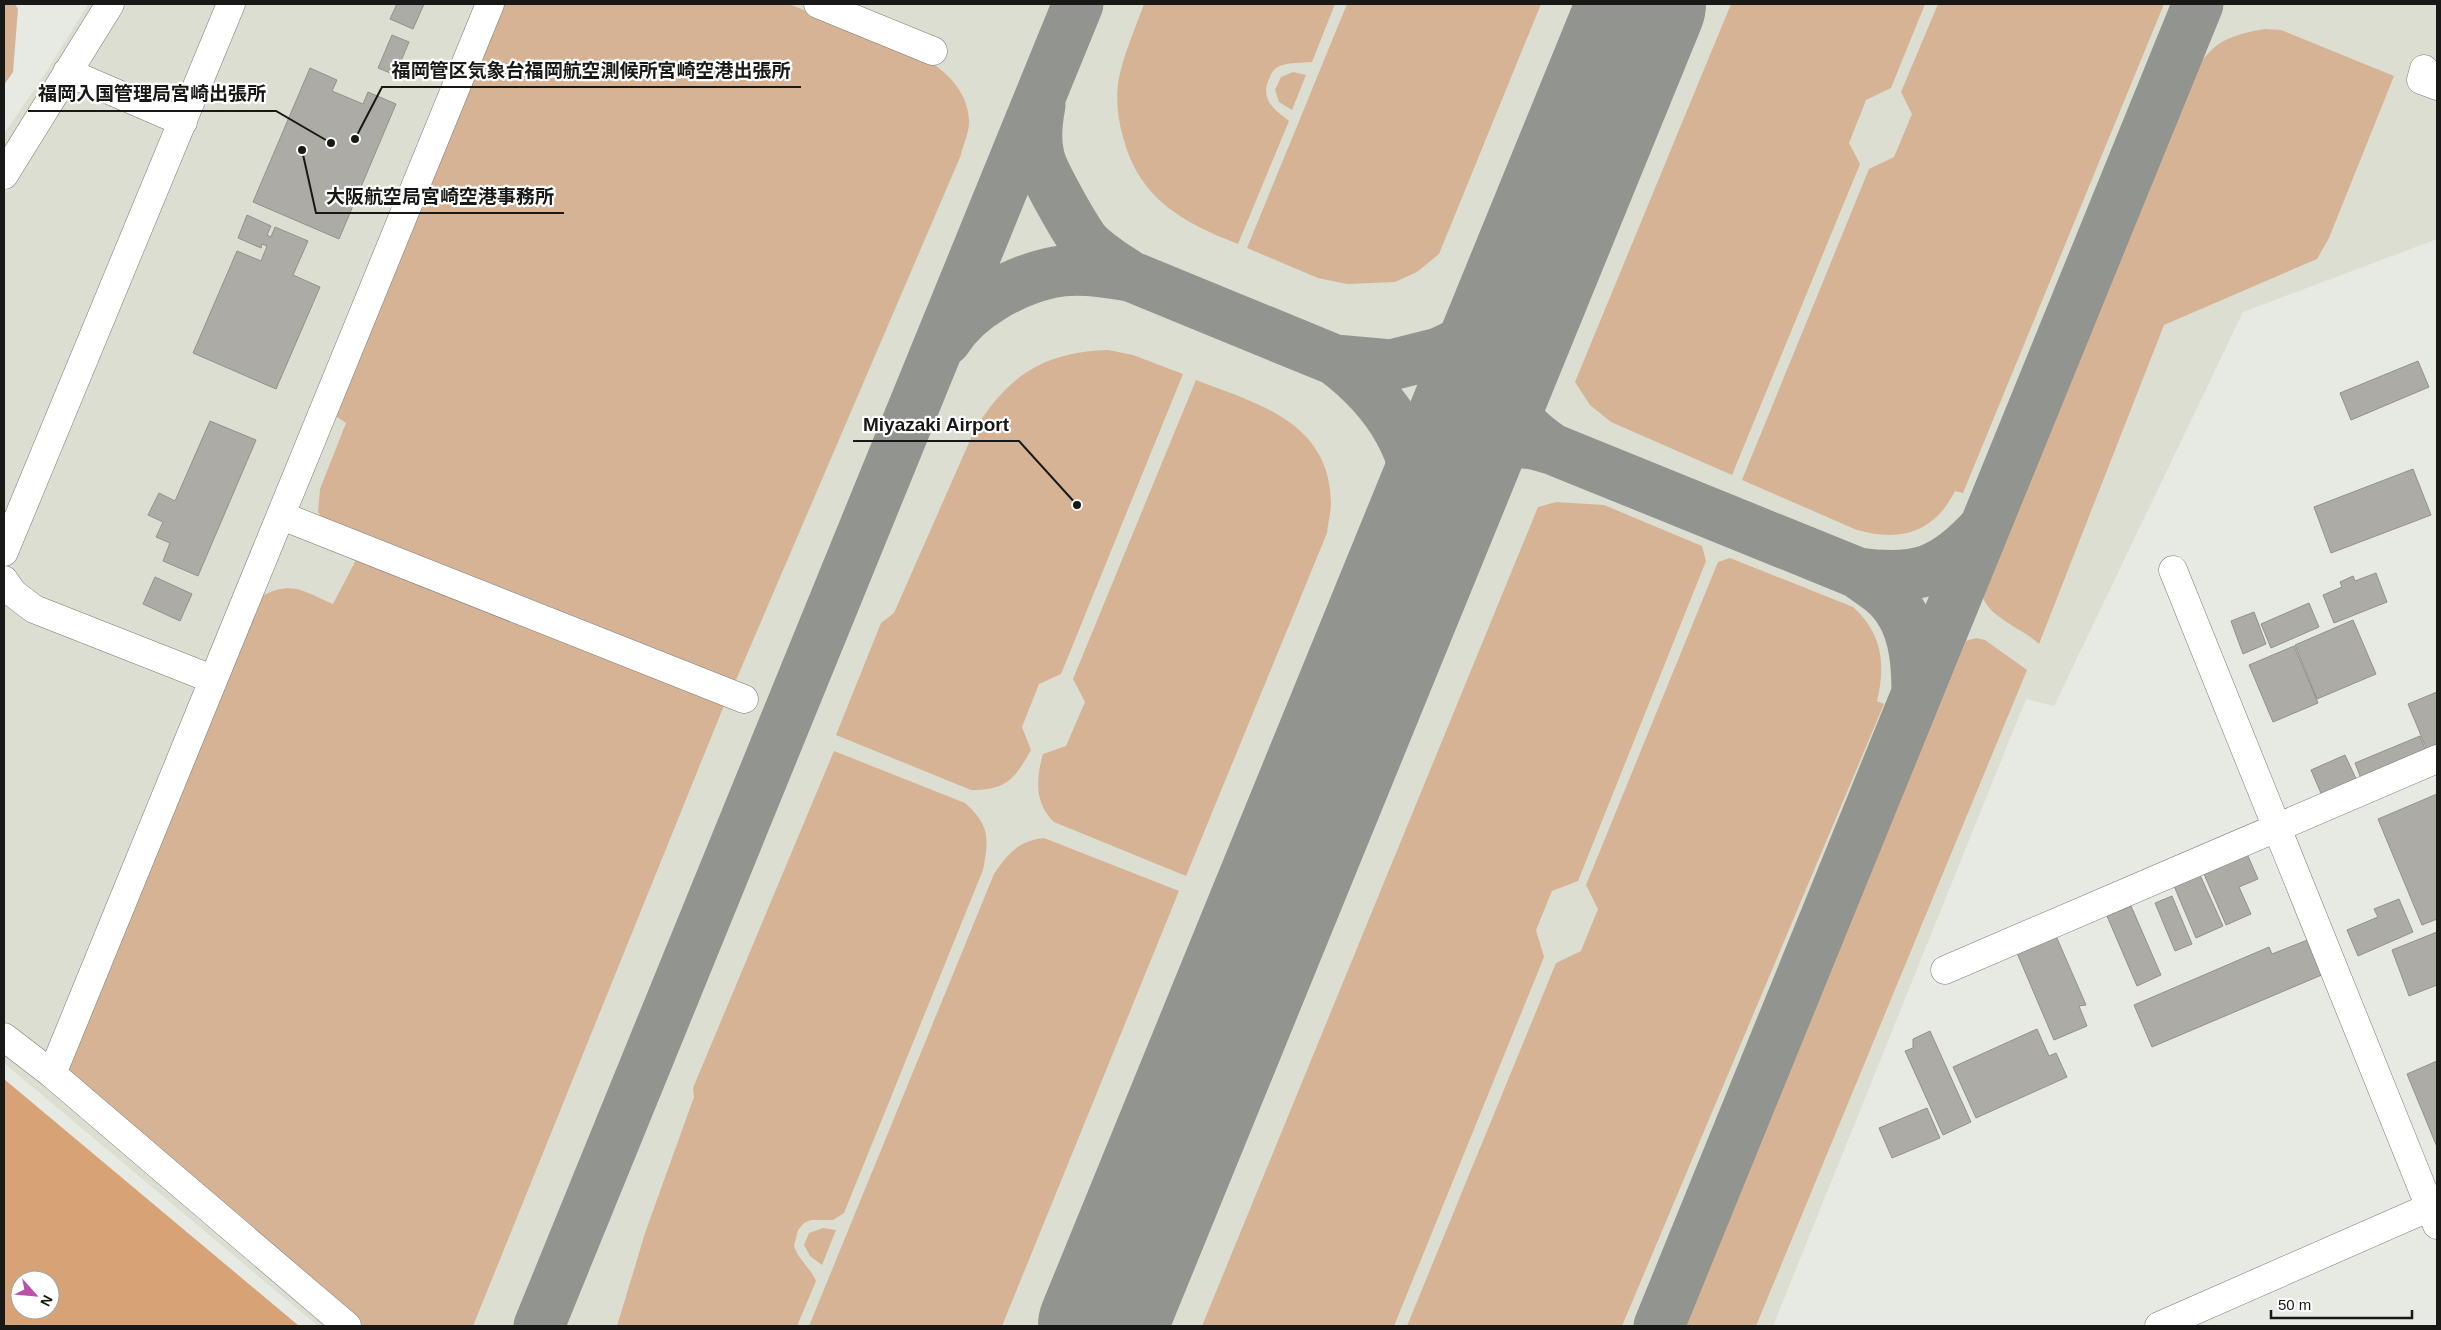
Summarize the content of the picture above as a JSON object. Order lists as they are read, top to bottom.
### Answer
{
  "places": [
    "福岡管区気象台福岡航空測候所宮崎空港出張所",
    "福岡入国管理局宮崎出張所",
    "大阪航空局宮崎空港事務所",
    "Miyazaki Airport"
  ],
  "scale_bar": "50 m",
  "north": "bottom right"
}
